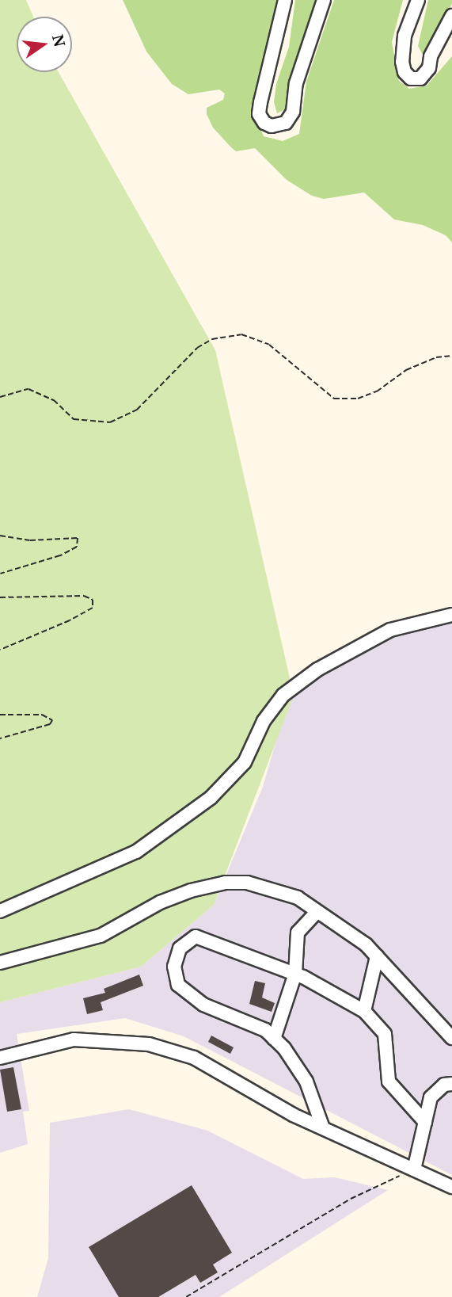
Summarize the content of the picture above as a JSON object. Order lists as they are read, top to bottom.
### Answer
{
  "north": "right"
}
